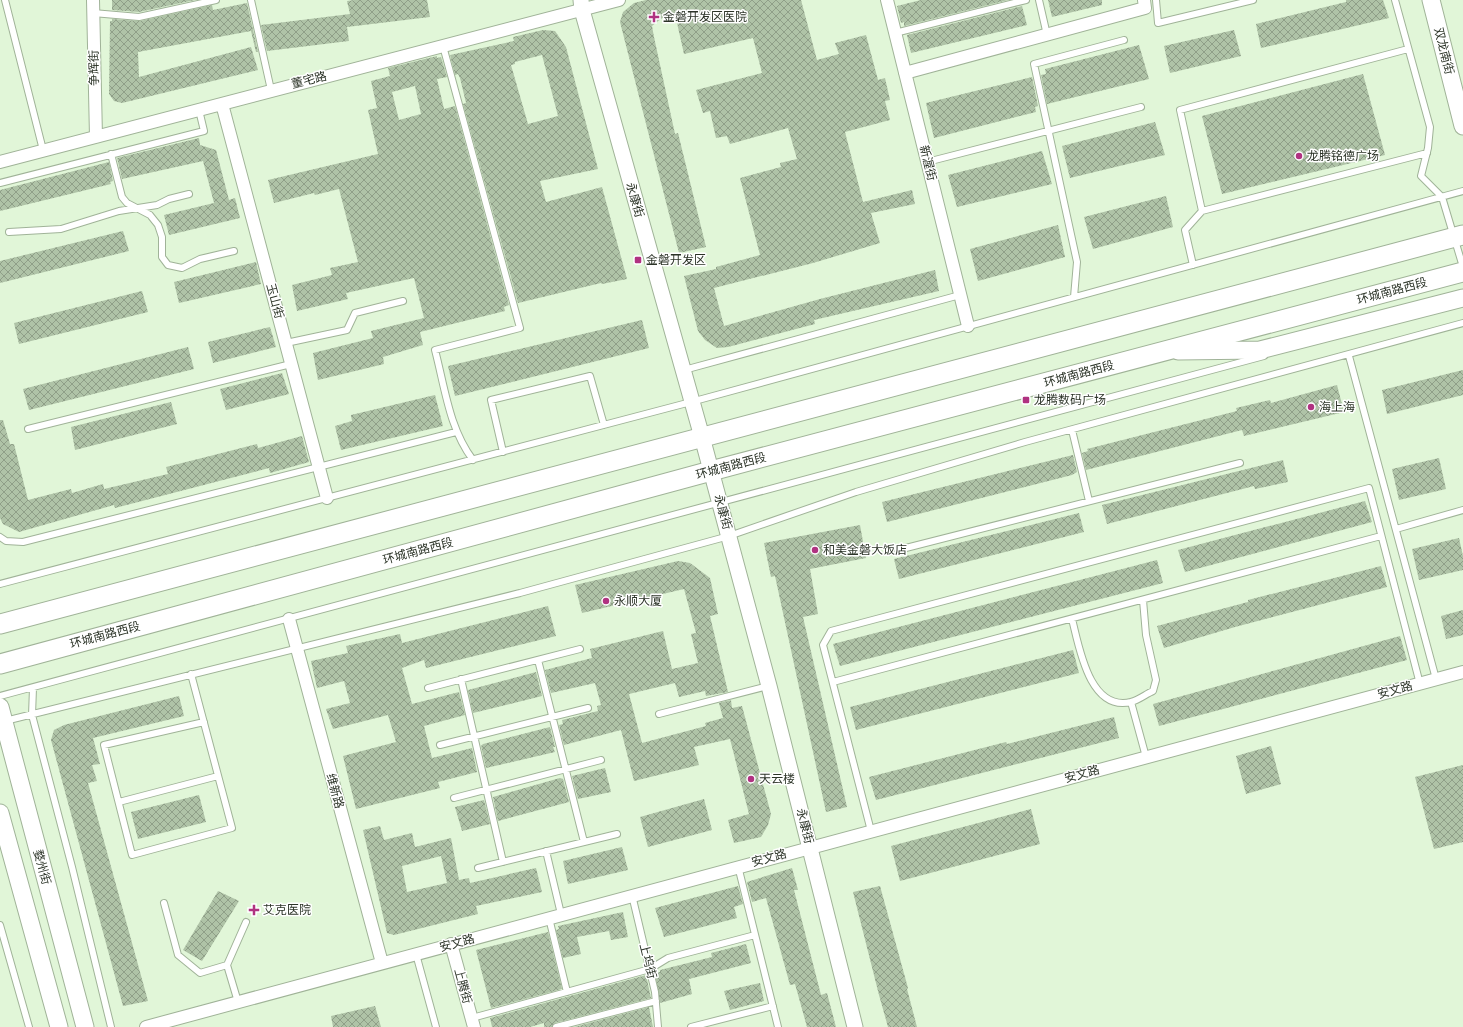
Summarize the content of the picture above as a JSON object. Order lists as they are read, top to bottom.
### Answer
{
  "streets": {
    "main road": ["双龙南街", "环城南路西段", "婺州街"],
    "street": [
      "争辉街",
      "董宅路",
      "新渥街",
      "永康街",
      "玉山街",
      "安文路",
      "维新路",
      "上腾街"
    ],
    "lane": ["上坞街"]
  },
  "crossings": [
    ["争辉街", "董宅路"],
    ["董宅路", "永康街"],
    ["董宅路", "玉山街"],
    ["永康街", "环城南路西段"],
    ["永康街", "安文路"],
    ["安文路", "维新路"],
    ["安文路", "上坞街"],
    ["安文路", "上腾街"]
  ],
  "places": {
    "health": ["金磐开发区医院", "艾克医院"],
    "other": [
      "龙腾铭德广场",
      "海上海",
      "和美金磐大饭店",
      "永顺大厦",
      "天云楼"
    ],
    "transit": ["金磐开发区", "龙腾数码广场"]
  }
}
